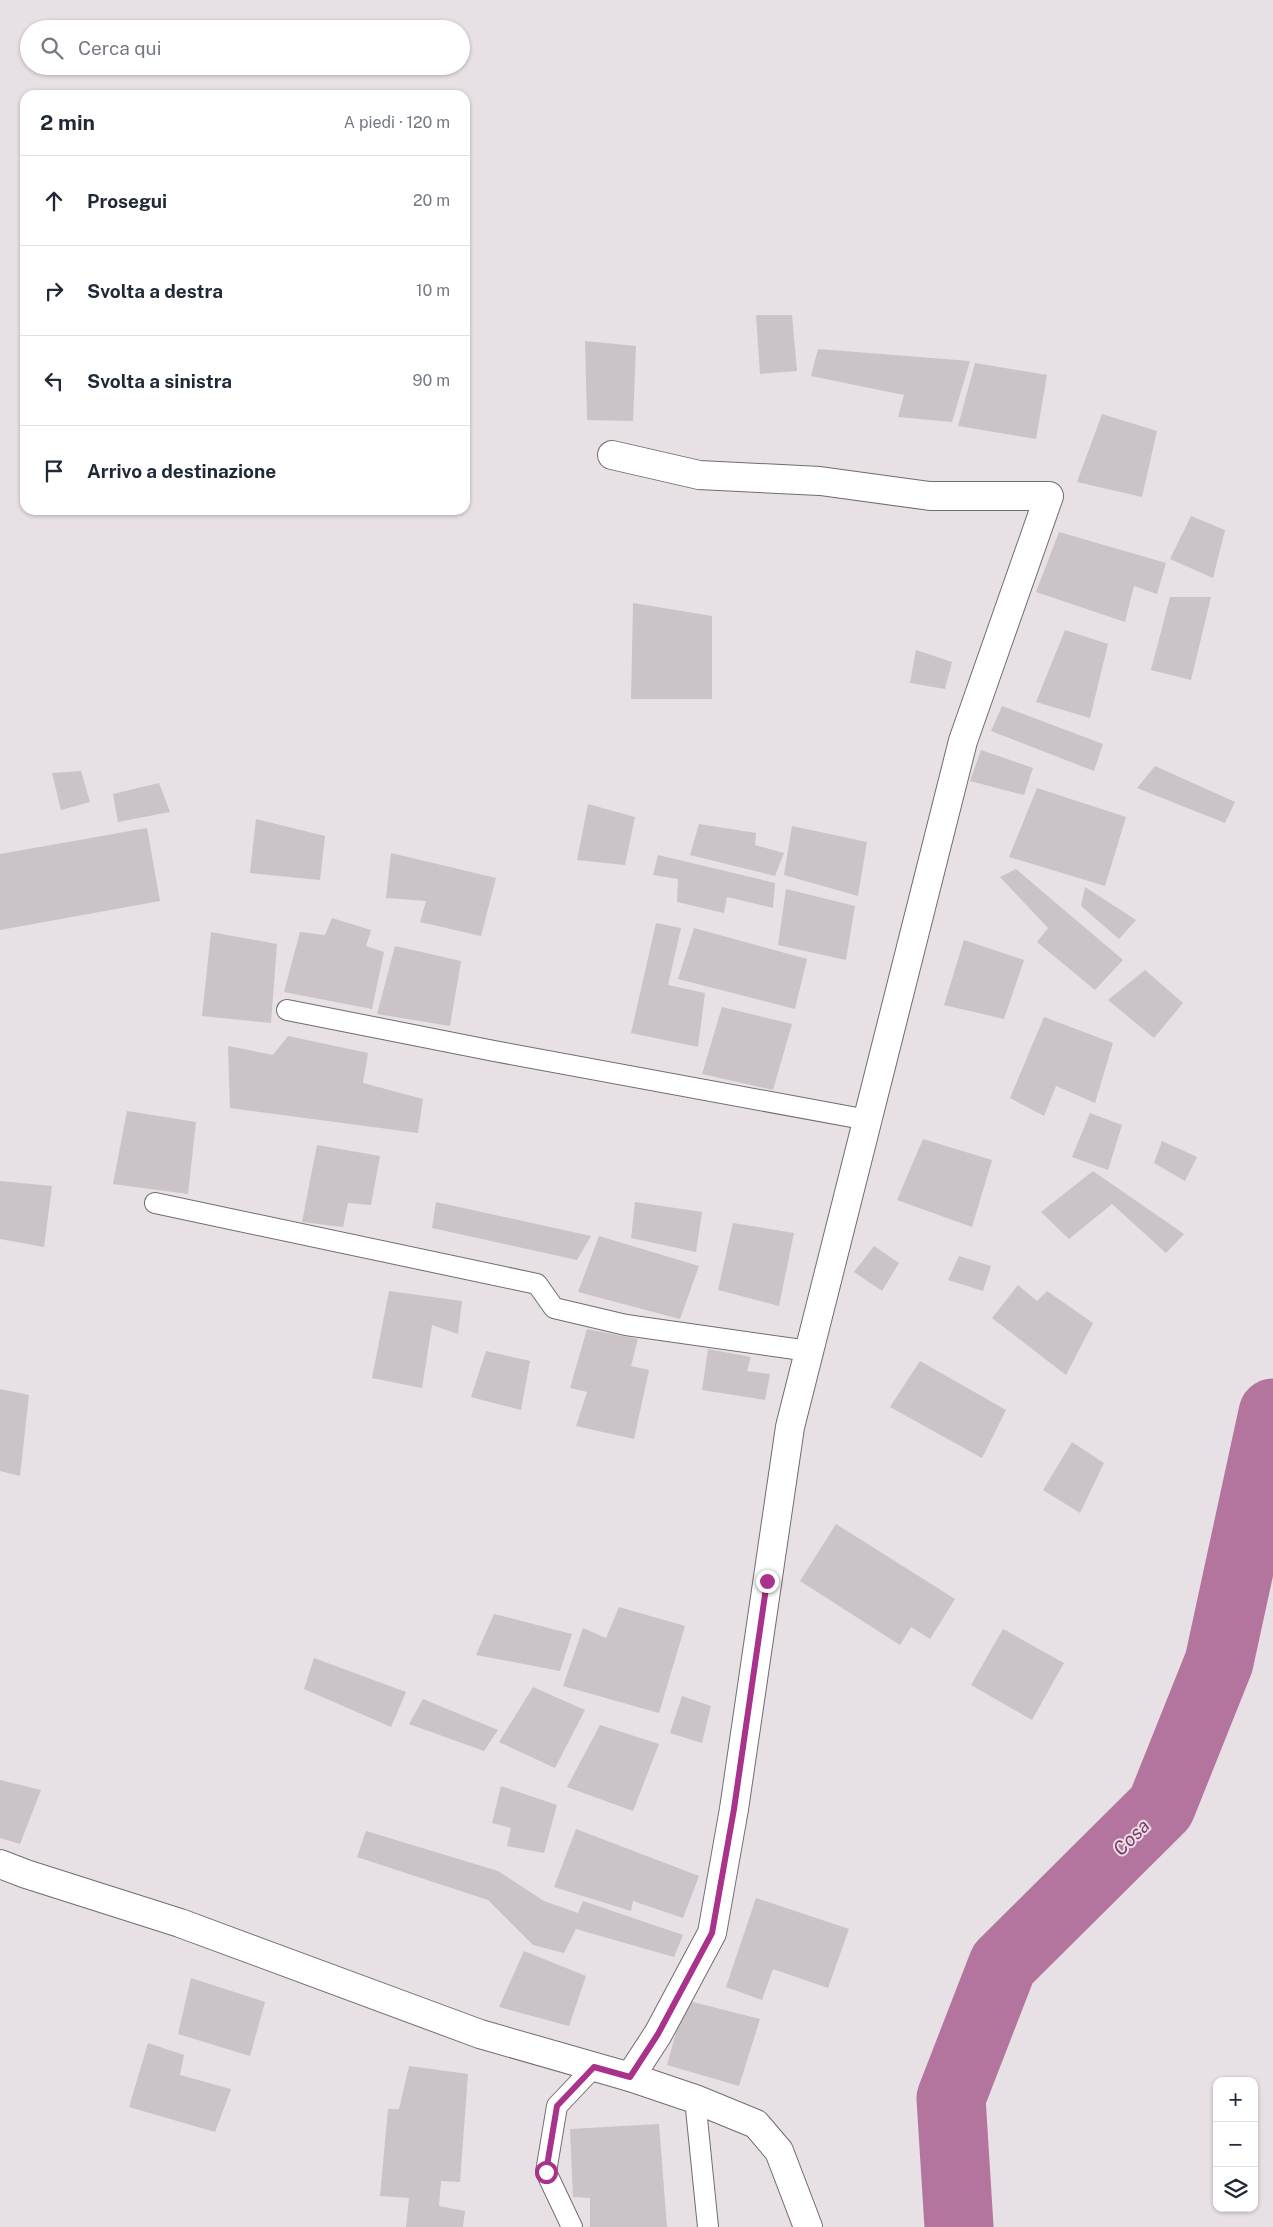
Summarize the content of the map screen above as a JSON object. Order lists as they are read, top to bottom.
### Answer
{
  "water": ["Cosa"],
  "page": {
    "search": "Cerca qui",
    "heading": ["2 min", "A piedi · 120 m"],
    "list": [
      ["Prosegui", "20 m"],
      ["Svolta a destra", "10 m"],
      ["Svolta a sinistra", "90 m"],
      "Arrivo a destinazione"
    ],
    "map_buttons": ["+", "−"]
  }
}
